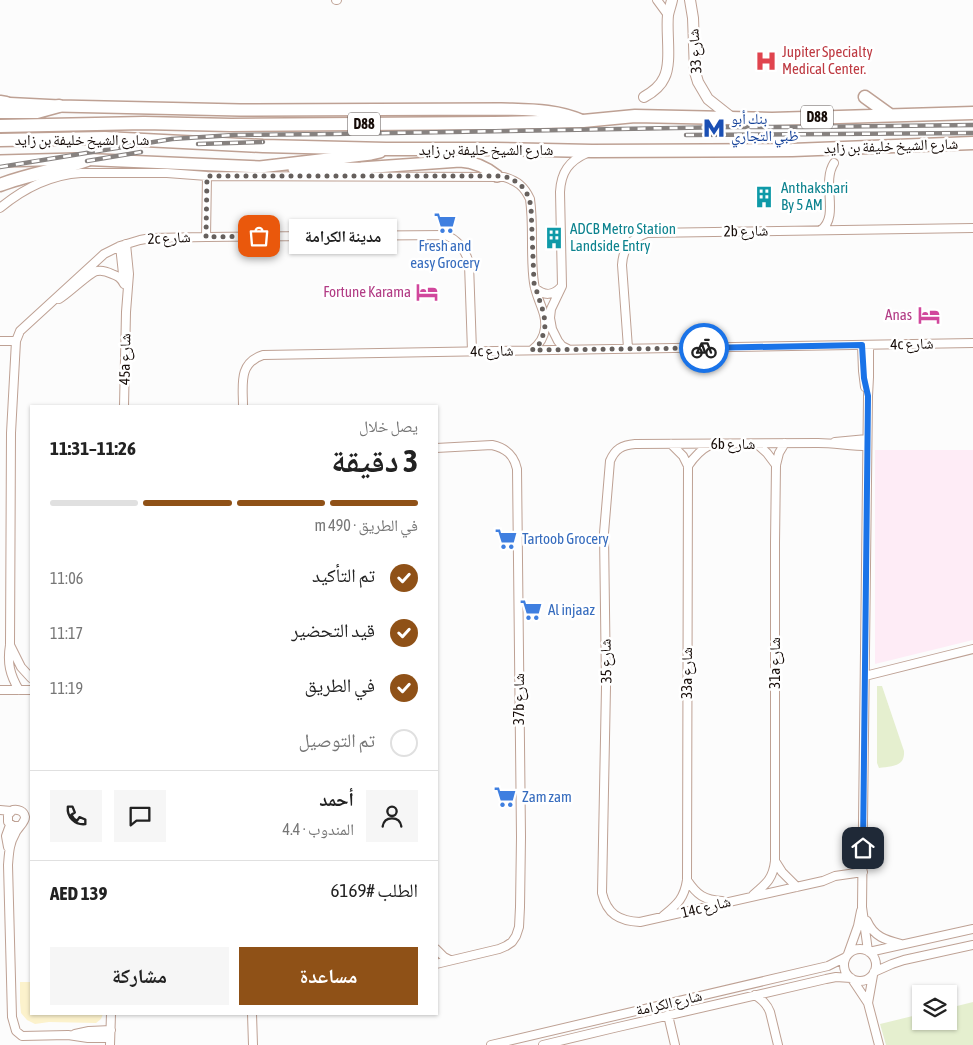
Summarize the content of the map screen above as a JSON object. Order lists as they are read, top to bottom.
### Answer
{
  "streets": {
    "main road": ["D88", "شارع الشيخ خليفة بن زايد"],
    "street": [
      "شارع 33",
      "2b شارع",
      "2c شارع",
      "4c شارع",
      "45a شارع",
      "6b شارع",
      "شارع 35",
      "31a شارع",
      "33a شارع",
      "37b شارع",
      "14c شارع",
      "شارع الكرامة"
    ]
  },
  "crossings": [
    ["شارع 33", "شارع الشيخ خليفة بن زايد"],
    ["2b شارع", "4c شارع"],
    ["2c شارع", "4c شارع"],
    ["2c شارع", "45a شارع"],
    ["6b شارع", "شارع 35"],
    ["6b شارع", "31a شارع"],
    ["شارع 35", "14c شارع"],
    ["31a شارع", "14c شارع"],
    ["33a شارع", "14c شارع"]
  ],
  "places": {
    "hospital": ["Jupiter Specialty Medical Center."],
    "metro station": ["بنك أبو ظبي التجاري"],
    "building": ["Anthakshari By 5 AM", "ADCB Metro Station Landside Entry"],
    "supermarket": [
      "Fresh and easy Grocery",
      "Tartoob Grocery",
      "Al injaaz",
      "Zam zam"
    ],
    "other": ["مدينة الكرامة"],
    "hotel": ["Fortune Karama", "Anas"]
  },
  "page": {
    "bubble": "مدينة الكرامة",
    "heading": ["3 دقيقة", "يصل خلال", "11:26–11:31"],
    "panel": [
      "أحمد",
      "المندوب · 4.4",
      "الطلب #6169",
      "AED 139"
    ],
    "bar": "في الطريق · 490 m",
    "list": [
      ["تم التأكيد", "11:06"],
      ["قيد التحضير", "11:17"],
      ["في الطريق", "11:19"],
      "تم التوصيل"
    ],
    "buttons": ["مساعدة", "مشاركة"]
  }
}
